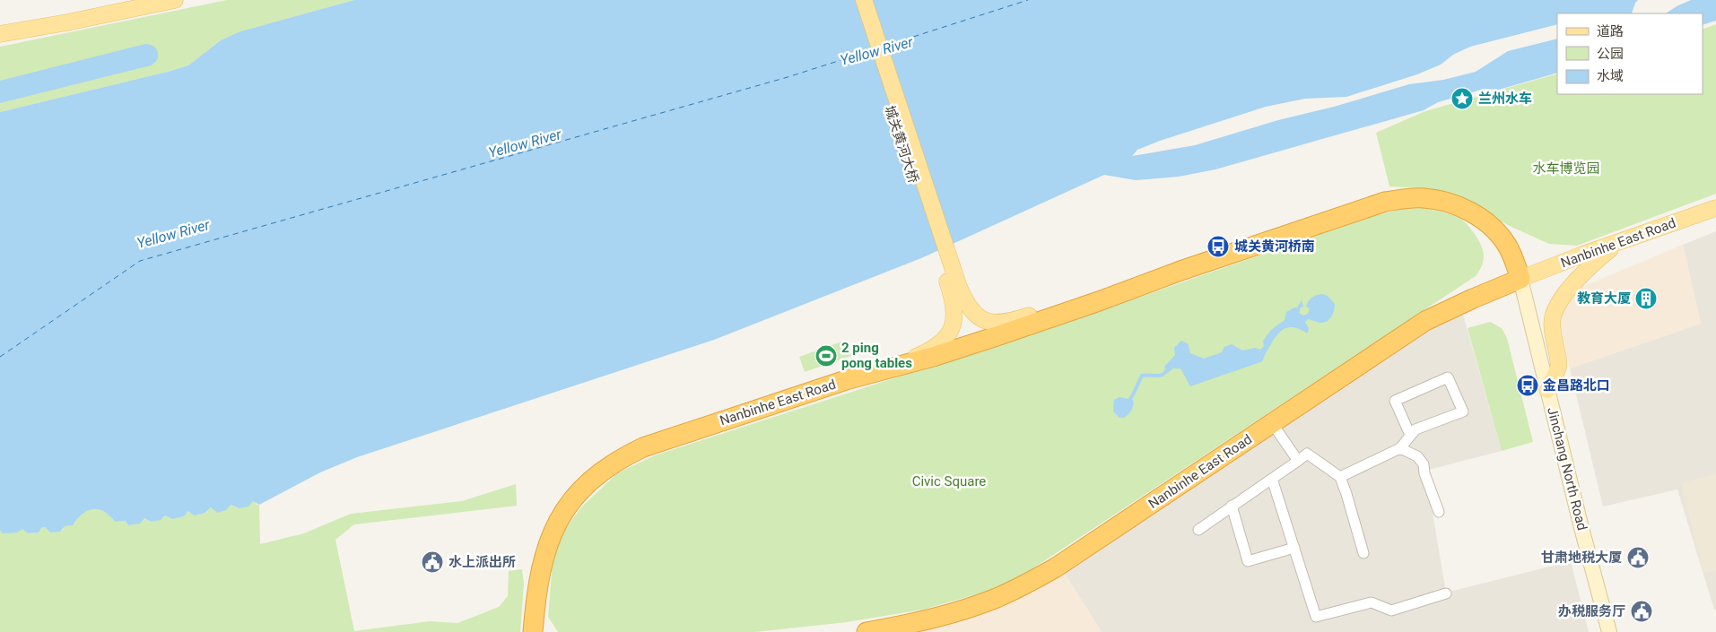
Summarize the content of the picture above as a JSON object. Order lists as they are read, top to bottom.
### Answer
{
  "streets": {
    "highway": ["Nanbinhe East Road"],
    "main road": ["城关黄河大桥", "Jinchang North Road"]
  },
  "crossings": [
    ["城关黄河大桥", "Nanbinhe East Road"],
    ["Nanbinhe East Road", "Jinchang North Road"]
  ],
  "water": ["Yellow River"],
  "parks": ["水车博览园", "Civic Square"],
  "places": {
    "place": ["兰州水车"],
    "bus stop": ["城关黄河桥南", "金昌路北口"],
    "building": ["教育大厦"],
    "sports": ["2 ping pong tables"],
    "public building": ["甘肃地税大厦", "水上派出所", "办税服务厅"]
  },
  "legend": ["道路", "公园", "水域"]
}
